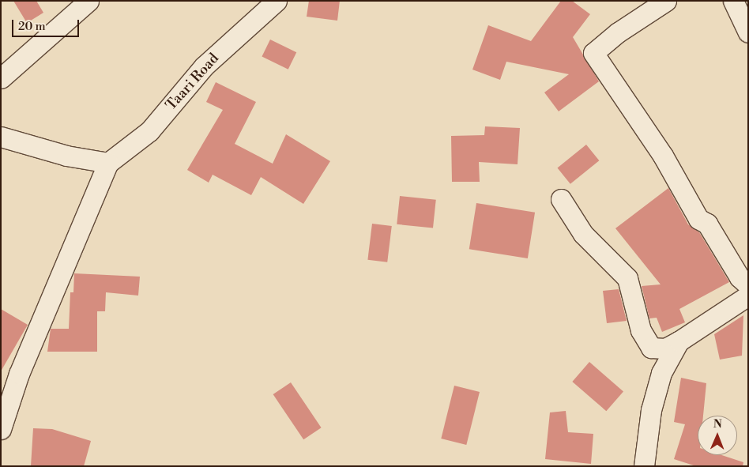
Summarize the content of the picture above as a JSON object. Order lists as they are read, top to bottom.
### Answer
{
  "streets": {
    "street": ["Taari Road"]
  },
  "scale_bar": "20 m",
  "north": "top"
}
